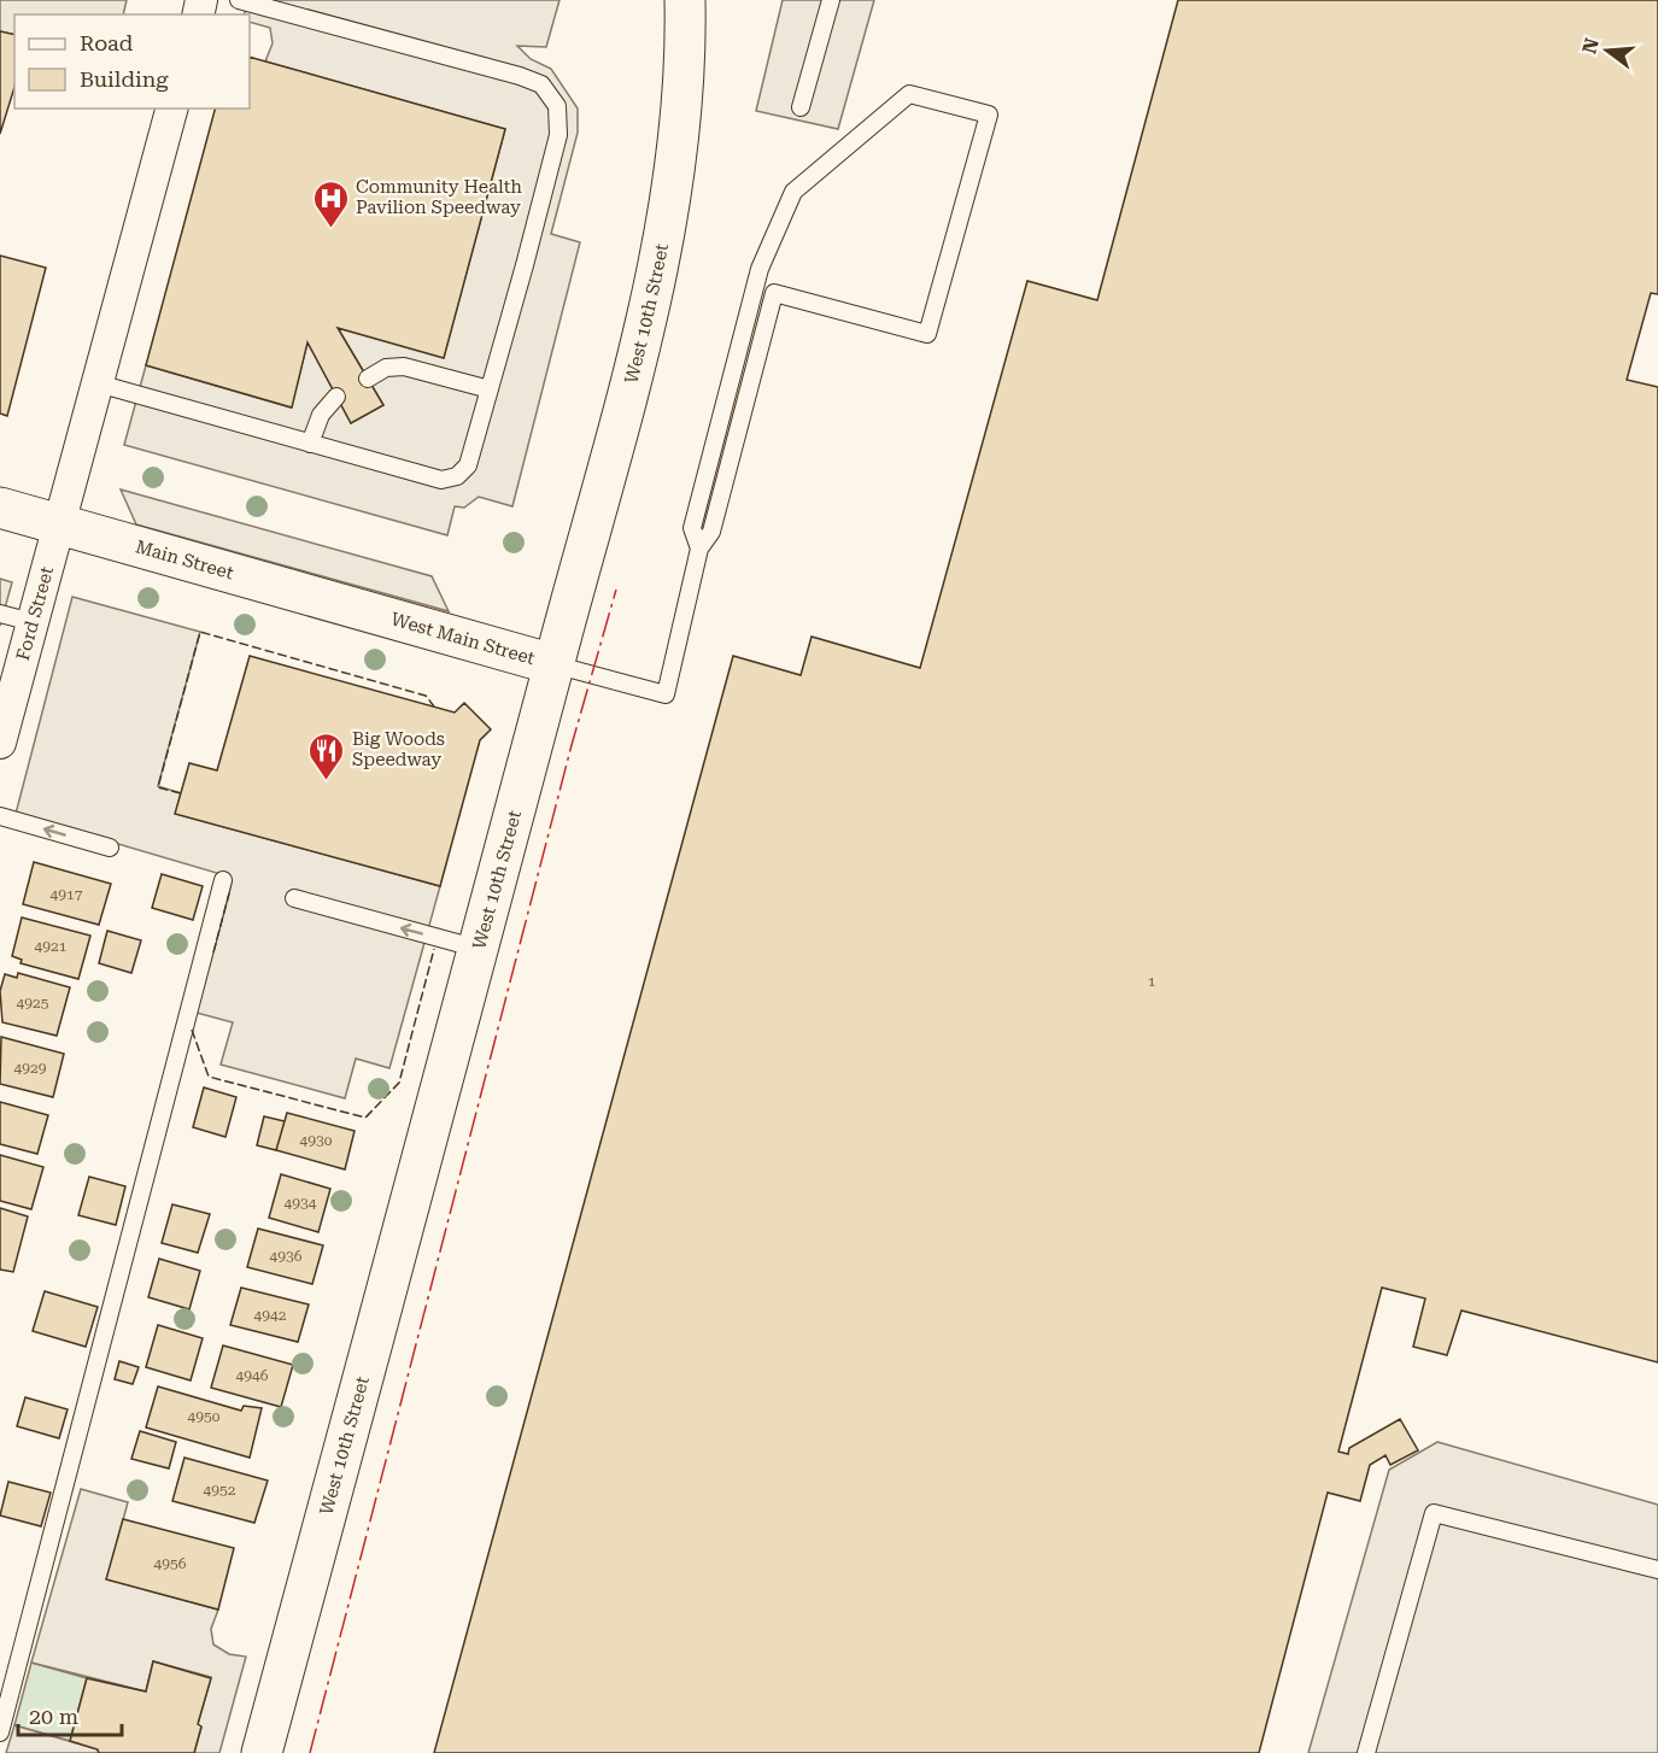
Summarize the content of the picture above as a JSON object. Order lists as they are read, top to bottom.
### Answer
{
  "streets": {
    "main road": ["West 10th Street", "Main Street", "West Main Street"],
    "street": ["Ford Street"]
  },
  "crossings": [
    ["West 10th Street", "West Main Street"],
    ["Main Street", "Ford Street"],
    ["Main Street", "West Main Street"]
  ],
  "places": {
    "hospital": ["Community Health Pavilion Speedway"],
    "restaurant": ["Big Woods Speedway"]
  },
  "house_numbers": [
    "4917",
    "4921",
    "1",
    "4925",
    "4929",
    "4930",
    "4934",
    "4936",
    "4942",
    "4946",
    "4950",
    "4952",
    "4956"
  ],
  "legend": ["Road", "Building"],
  "scale_bar": "20 m",
  "north": "left"
}
